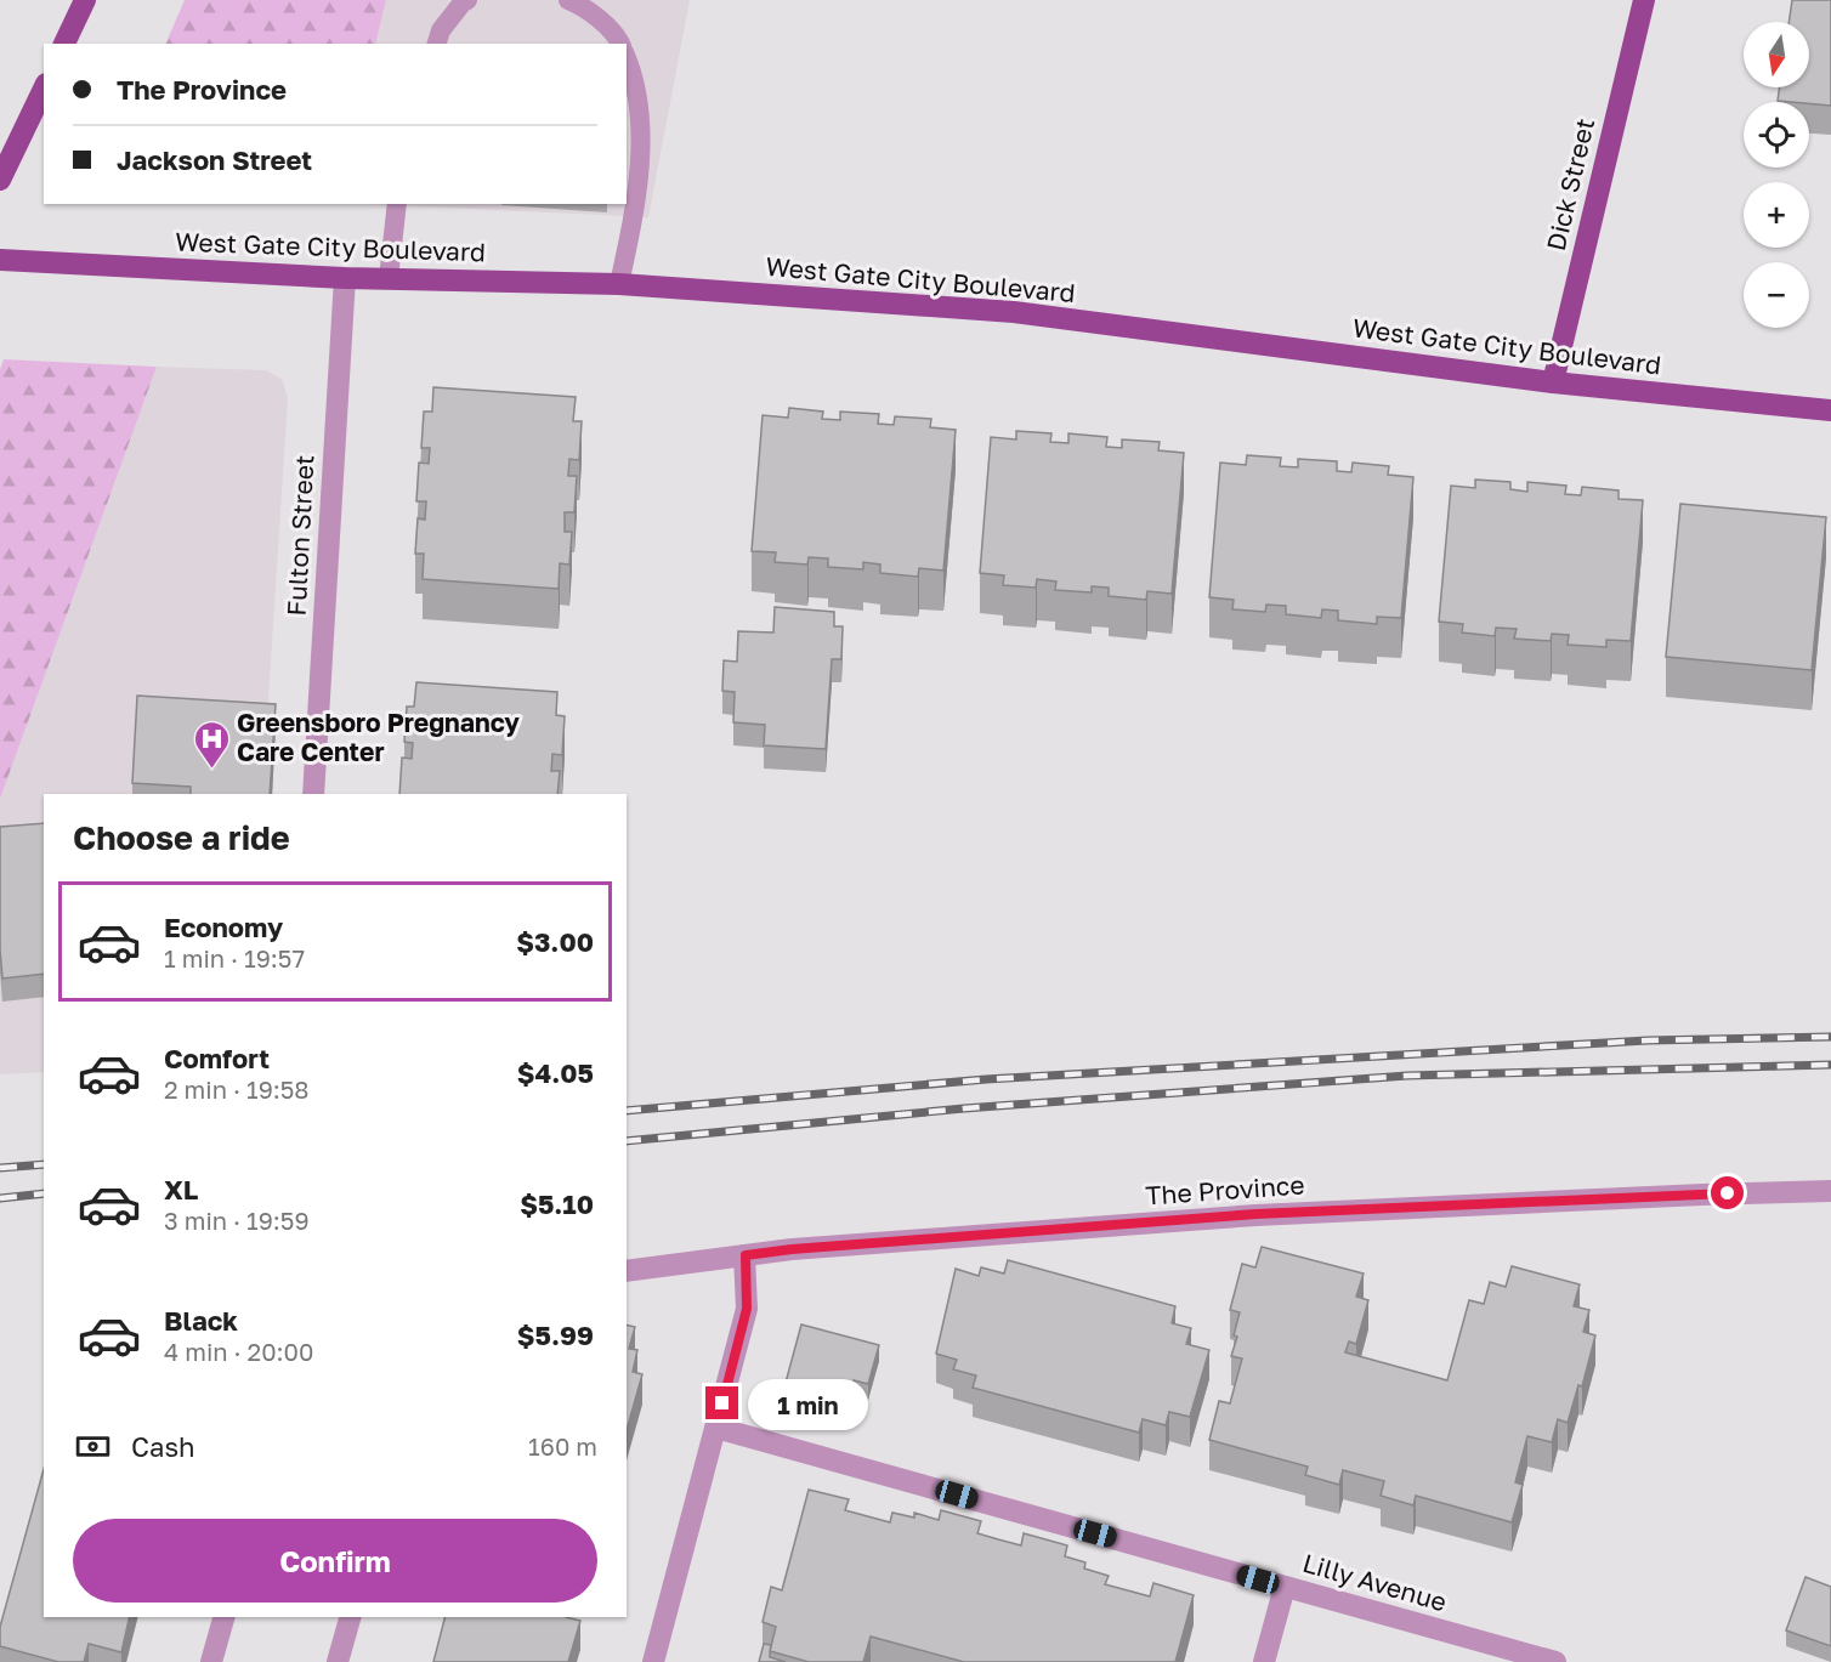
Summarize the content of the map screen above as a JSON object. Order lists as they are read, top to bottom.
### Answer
{
  "streets": {
    "main road": ["Dick Street", "West Gate City Boulevard"],
    "street": ["Fulton Street", "The Province", "Lilly Avenue"]
  },
  "crossings": [
    ["Dick Street", "West Gate City Boulevard"],
    ["West Gate City Boulevard", "Fulton Street"]
  ],
  "places": {
    "hospital": ["Greensboro Pregnancy Care Center"]
  },
  "north": "bottom",
  "page": {
    "map_buttons": ["+", "−"],
    "banner": ["The Province", "Jackson Street"],
    "heading": "Choose a ride",
    "list": [
      {
        "name": "Economy",
        "note": "1 min · 19:57",
        "value": "$3.00"
      },
      {
        "name": "Comfort",
        "note": "2 min · 19:58",
        "value": "$4.05"
      },
      {
        "name": "XL",
        "note": "3 min · 19:59",
        "value": "$5.10"
      },
      {
        "name": "Black",
        "note": "4 min · 20:00",
        "value": "$5.99"
      }
    ],
    "bubble": "1 min",
    "pay": ["Cash", "160 m"],
    "buttons": "Confirm"
  }
}
